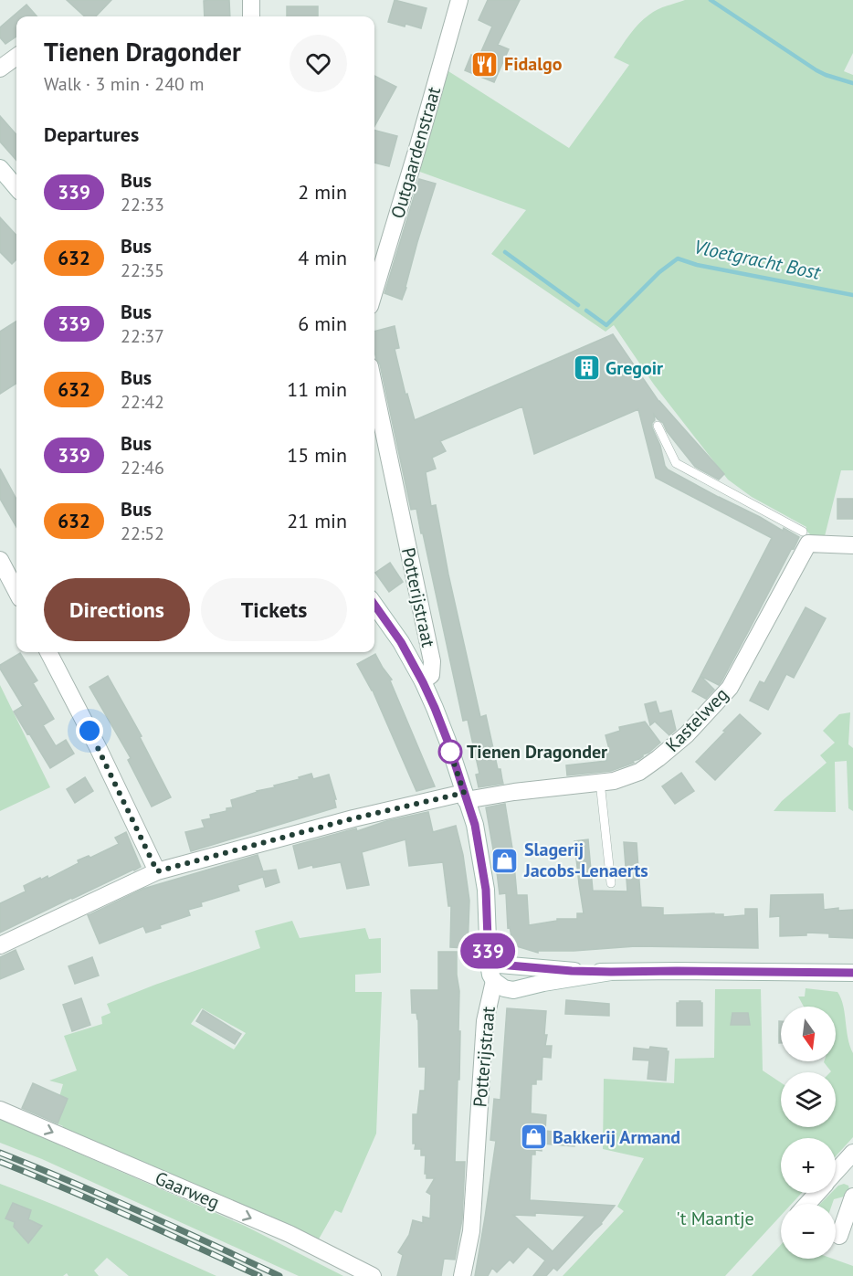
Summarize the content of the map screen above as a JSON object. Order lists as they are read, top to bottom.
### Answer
{
  "streets": {
    "street": [
      "Outgaardenstraat",
      "Potterijstraat",
      "Kastelweg",
      "Gaarweg"
    ]
  },
  "crossings": [
    ["Potterijstraat", "Kastelweg"]
  ],
  "one_way": ["Gaarweg"],
  "water": ["Vloetgracht Bost"],
  "parks": ["'t Maantje"],
  "places": {
    "restaurant": ["Fidalgo"],
    "building": ["Gregoir"],
    "other": ["Tienen Dragonder"],
    "shop": ["Slagerij Jacobs-Lenaerts", "Bakkerij Armand"]
  },
  "lines": ["bus line 339"],
  "north": "bottom",
  "page": {
    "on_map": "339",
    "heading": [
      ["Tienen Dragonder", "Walk · 3 min · 240 m"],
      "Departures"
    ],
    "list": [
      {
        "mark": "339",
        "name": "Bus",
        "note": "22:33",
        "value": "2 min"
      },
      {
        "mark": "632",
        "name": "Bus",
        "note": "22:35",
        "value": "4 min"
      },
      {
        "mark": "339",
        "name": "Bus",
        "note": "22:37",
        "value": "6 min"
      },
      {
        "mark": "632",
        "name": "Bus",
        "note": "22:42",
        "value": "11 min"
      },
      {
        "mark": "339",
        "name": "Bus",
        "note": "22:46",
        "value": "15 min"
      },
      {
        "mark": "632",
        "name": "Bus",
        "note": "22:52",
        "value": "21 min"
      }
    ],
    "buttons": ["Directions", "Tickets"],
    "map_buttons": ["+", "−"]
  }
}
